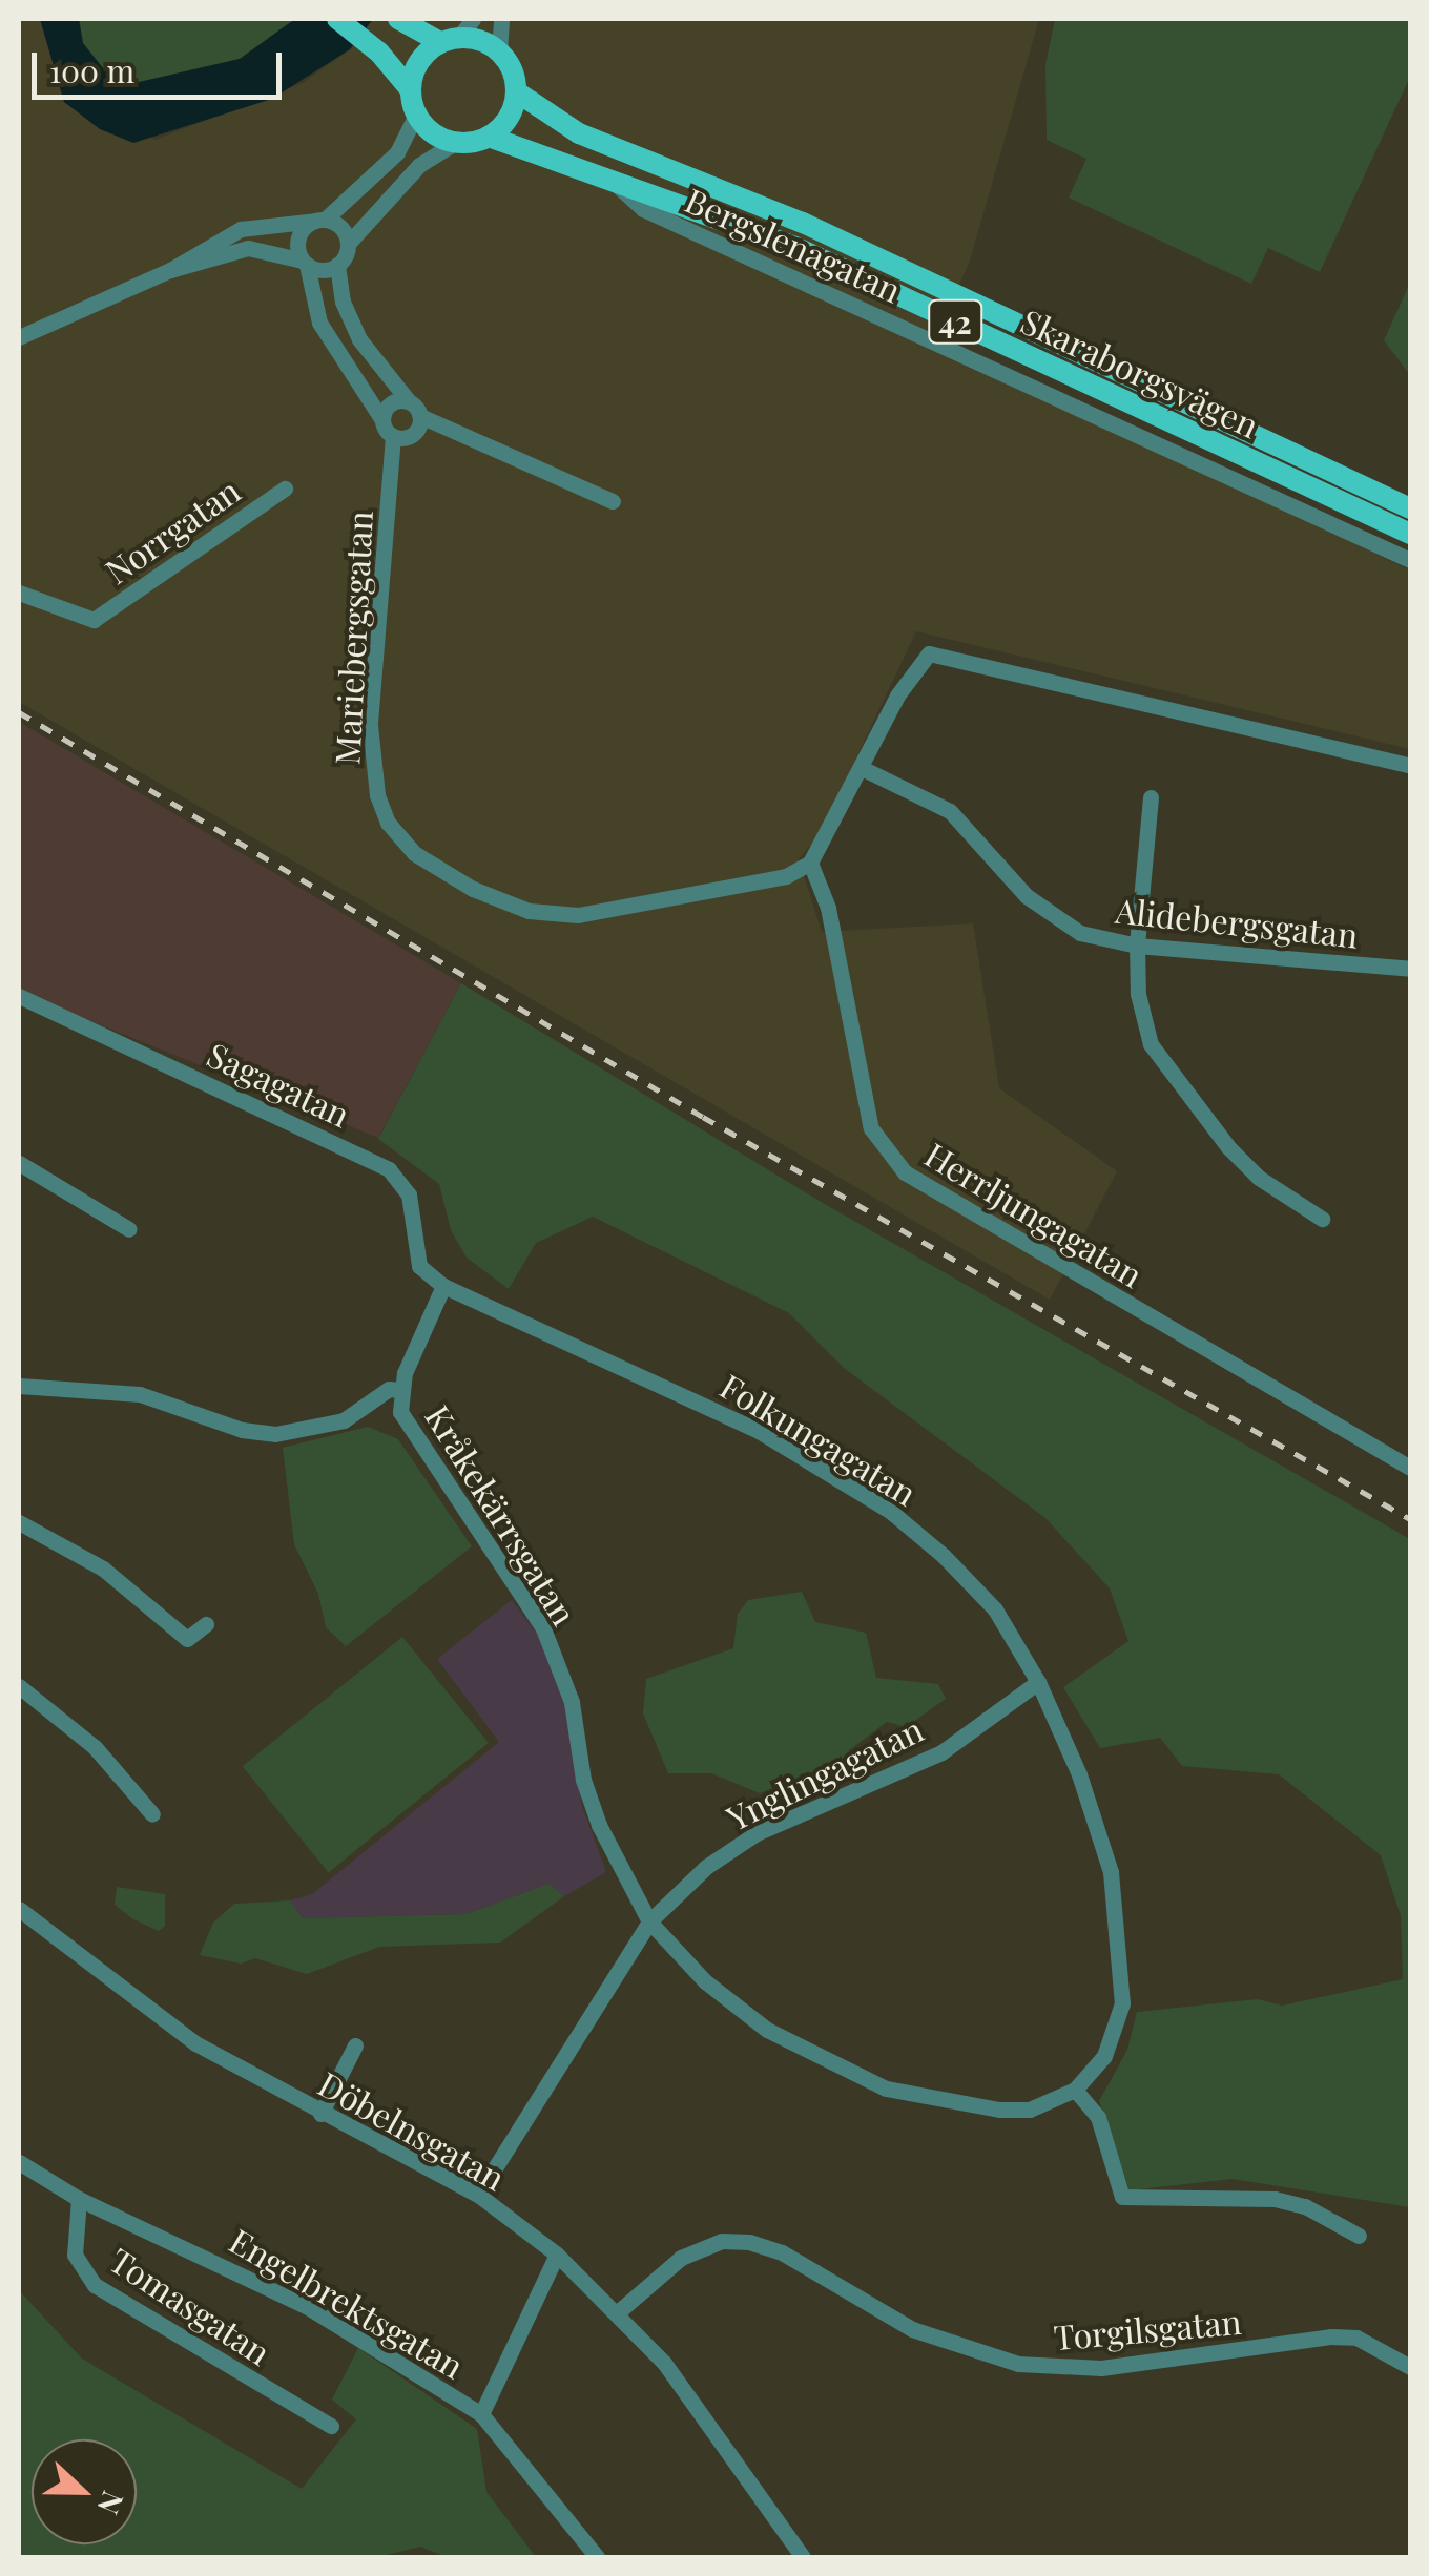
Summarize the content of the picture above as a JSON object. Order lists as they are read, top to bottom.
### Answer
{
  "streets": {
    "main road": ["42", "Skaraborgsvägen"],
    "street": [
      "Bergslenagatan",
      "Norrgatan",
      "Mariebergsgatan",
      "Alidebergsgatan",
      "Sagagatan",
      "Herrljungagatan",
      "Folkungagatan",
      "Kråkekärrsgatan",
      "Ynglingagatan",
      "Döbelnsgatan",
      "Engelbrektsgatan",
      "Tomasgatan",
      "Torgilsgatan"
    ]
  },
  "crossings": [
    ["Bergslenagatan", "Skaraborgsvägen"],
    ["Mariebergsgatan", "Herrljungagatan"],
    ["Sagagatan", "Folkungagatan"],
    ["Sagagatan", "Kråkekärrsgatan"],
    ["Folkungagatan", "Kråkekärrsgatan"],
    ["Folkungagatan", "Ynglingagatan"],
    ["Kråkekärrsgatan", "Ynglingagatan"],
    ["Ynglingagatan", "Döbelnsgatan"],
    ["Döbelnsgatan", "Torgilsgatan"],
    ["Engelbrektsgatan", "Tomasgatan"]
  ],
  "scale_bar": "100 m",
  "north": "right"
}
